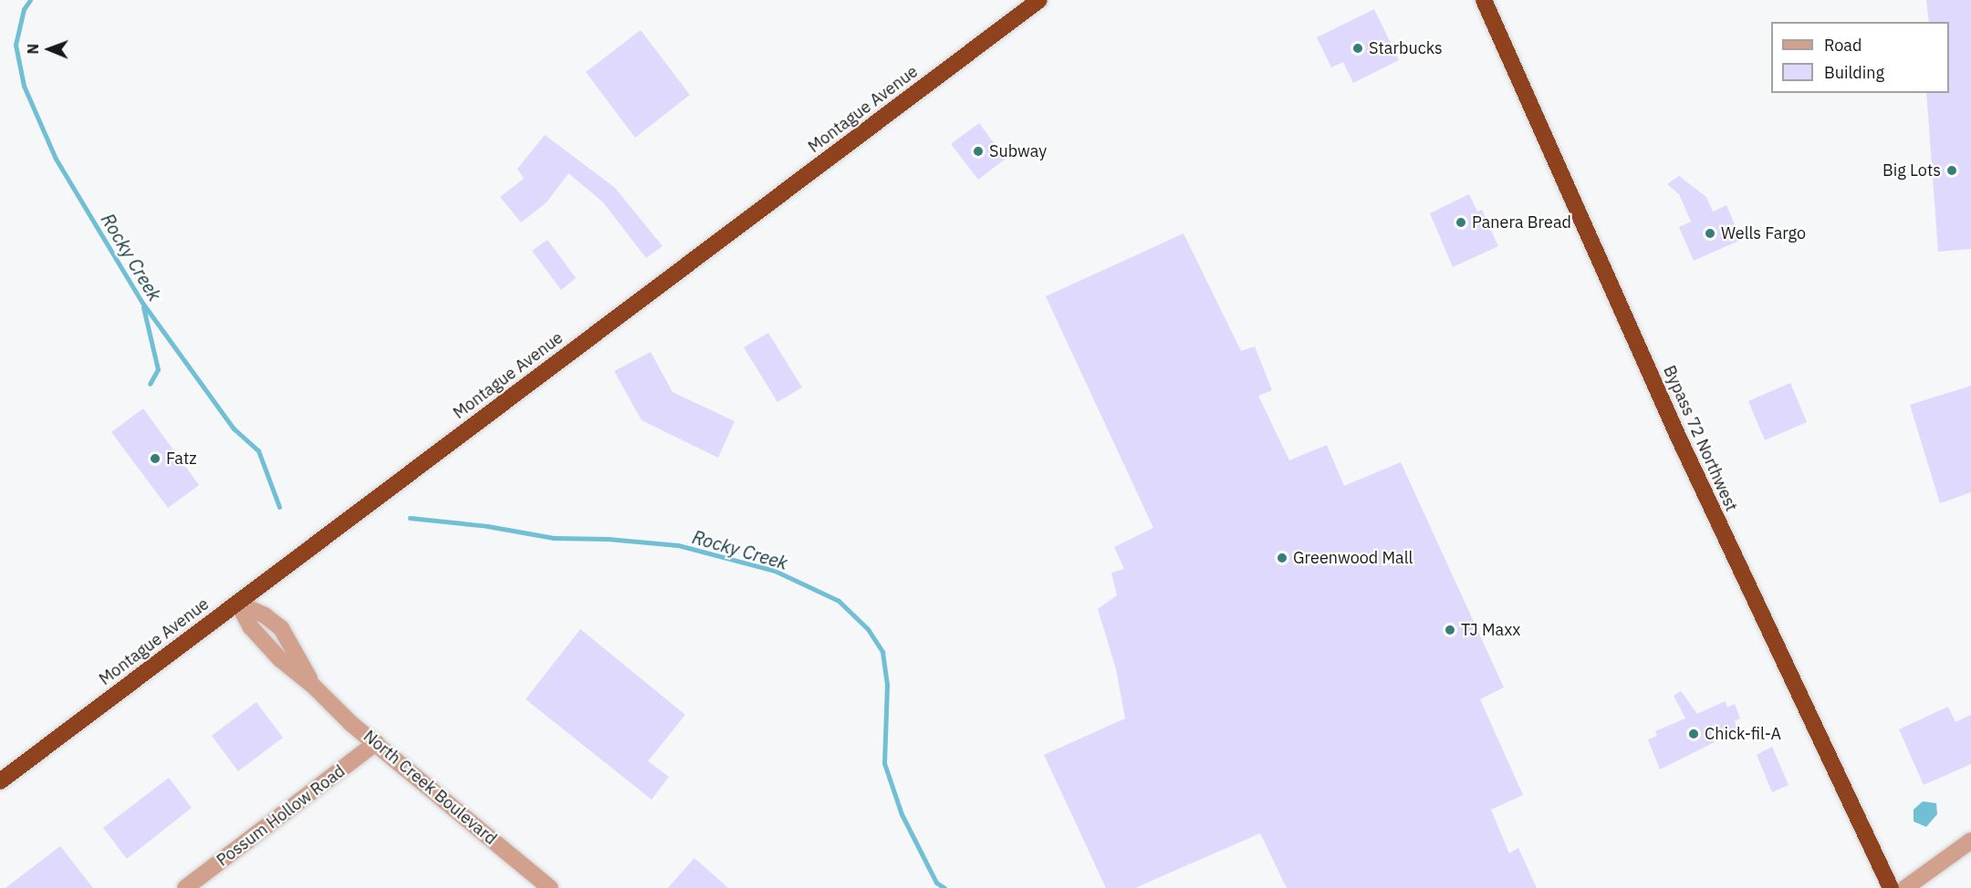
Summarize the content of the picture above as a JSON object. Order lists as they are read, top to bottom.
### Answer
{
  "streets": {
    "highway": ["Montague Avenue", "Bypass 72 Northwest"],
    "street": ["North Creek Boulevard", "Possum Hollow Road"]
  },
  "crossings": [
    ["Montague Avenue", "North Creek Boulevard"],
    ["North Creek Boulevard", "Possum Hollow Road"]
  ],
  "water": ["Rocky Creek"],
  "places": [
    "Starbucks",
    "Subway",
    "Big Lots",
    "Panera Bread",
    "Wells Fargo",
    "Fatz",
    "Greenwood Mall",
    "TJ Maxx",
    "Chick-fil-A"
  ],
  "legend": ["Road", "Building"],
  "north": "left"
}
